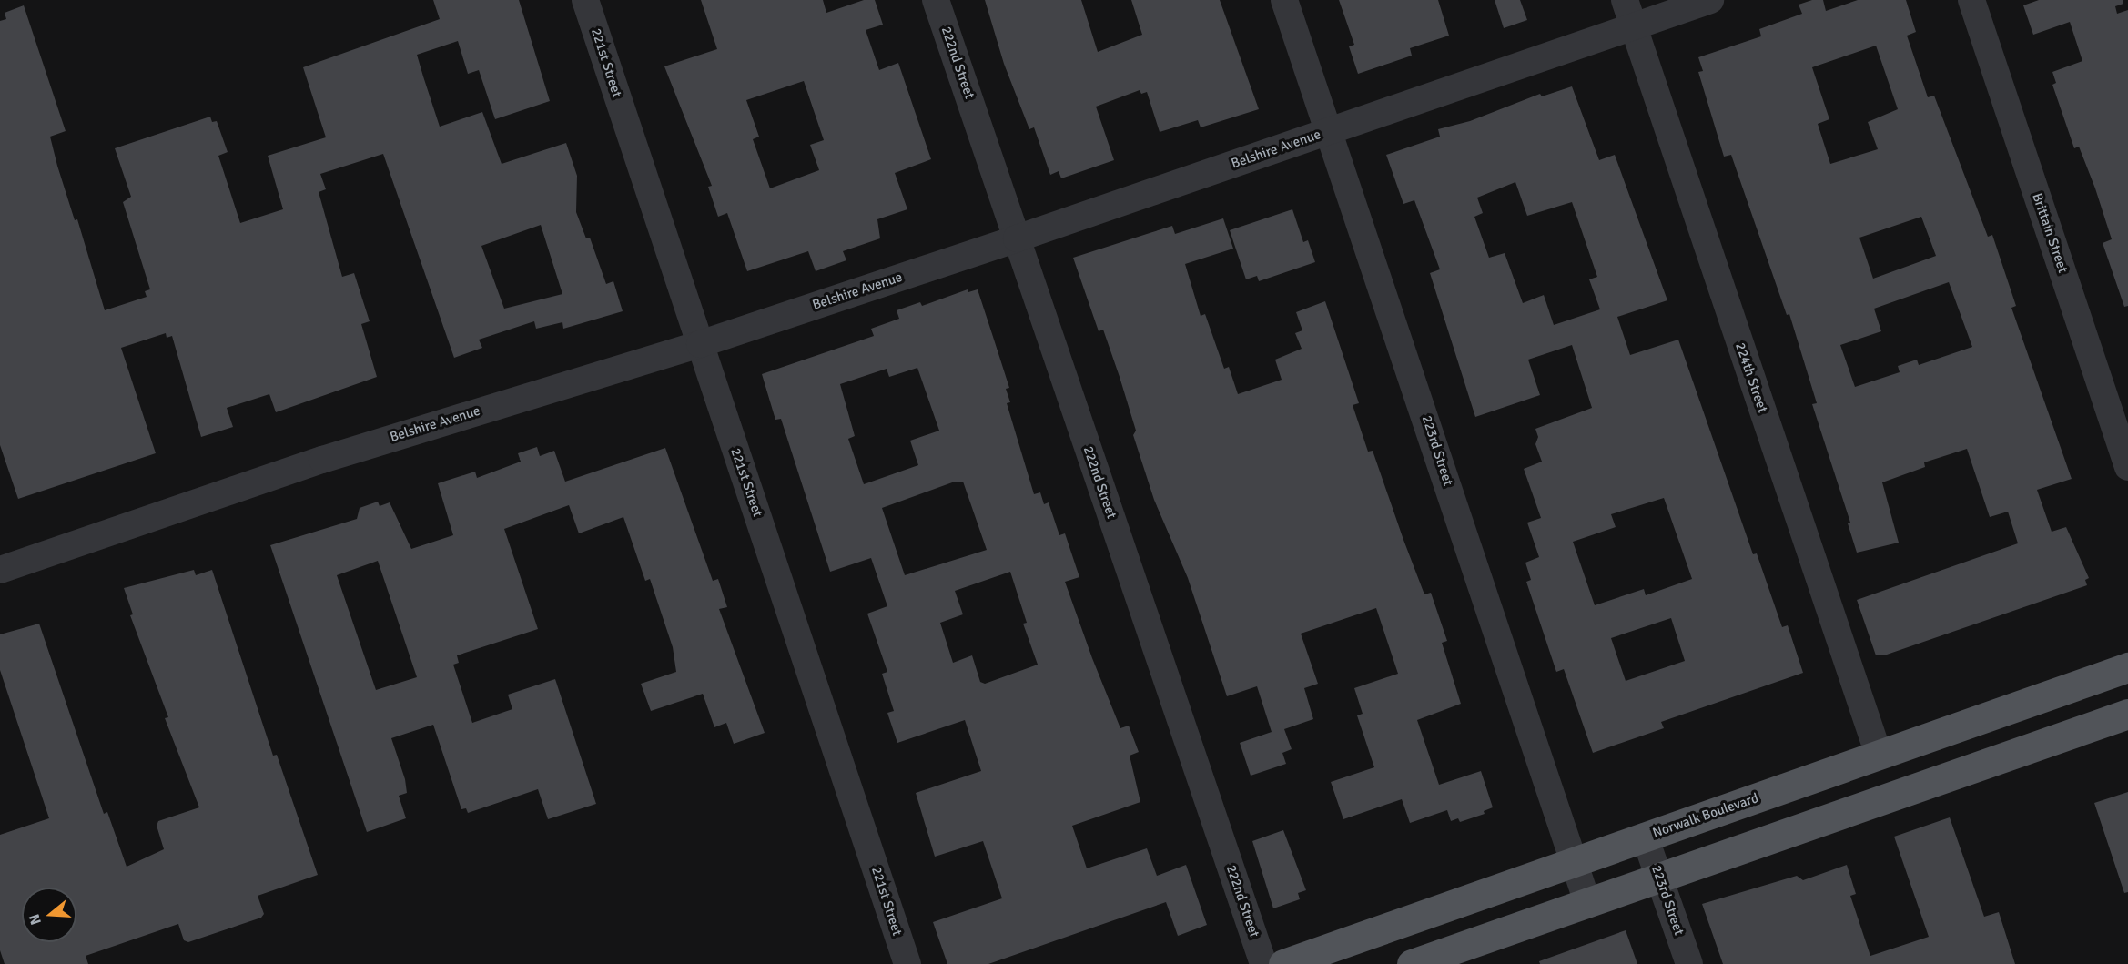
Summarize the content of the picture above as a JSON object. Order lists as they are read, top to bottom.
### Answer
{
  "streets": {
    "main road": ["Norwalk Boulevard"],
    "street": [
      "221st Street",
      "222nd Street",
      "Belshire Avenue",
      "Brittain Street",
      "224th Street",
      "223rd Street"
    ]
  },
  "crossings": [
    ["221st Street", "Belshire Avenue"],
    ["222nd Street", "Belshire Avenue"],
    ["Belshire Avenue", "224th Street"],
    ["Belshire Avenue", "223rd Street"],
    ["224th Street", "Norwalk Boulevard"],
    ["223rd Street", "Norwalk Boulevard"]
  ],
  "north": "left"
}
